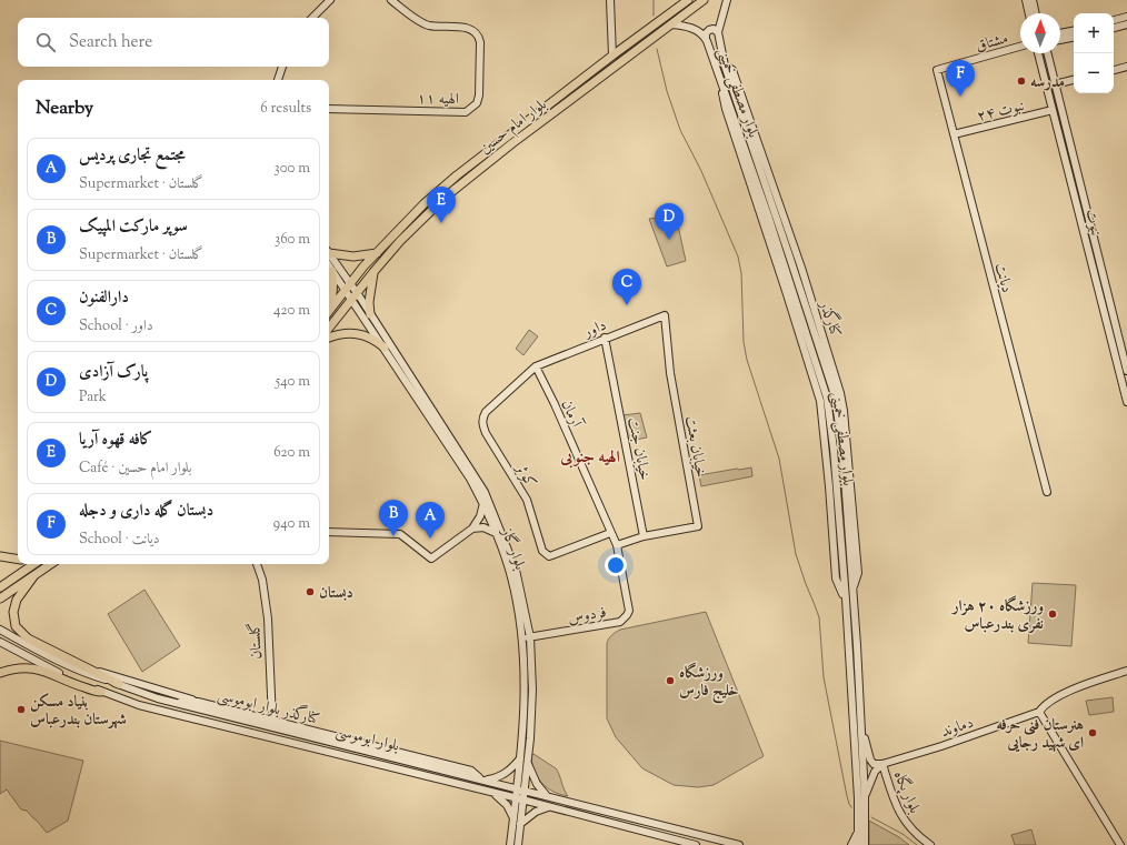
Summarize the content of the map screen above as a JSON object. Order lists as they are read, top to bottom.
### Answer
{
  "streets": {
    "main road": [
      "مشتاق",
      "بلوار مصطفی خمینی",
      "الهیه ۱۱",
      "نبوت ۲۴",
      "بلوار امام حسین",
      "نبوت",
      "دیانت",
      "داور",
      "آرمان",
      "خیابان بعثت",
      "خیابان جنت",
      "کوثر",
      "بلوار گاز",
      "فردوس",
      "گلستان",
      "کنارگذر بلوار ابوموسی",
      "دماوند",
      "بلوار ابوموسی",
      "بلوار پگاه"
    ]
  },
  "crossings": [
    ["مشتاق", "دیانت"],
    ["بلوار مصطفی خمینی", "بلوار امام حسین"],
    ["نبوت ۲۴", "نبوت"],
    ["نبوت ۲۴", "دیانت"],
    ["بلوار امام حسین", "بلوار گاز"],
    ["داور", "آرمان"],
    ["داور", "خیابان بعثت"],
    ["داور", "خیابان جنت"],
    ["داور", "کوثر"],
    ["آرمان", "کوثر"],
    ["آرمان", "فردوس"],
    ["خیابان بعثت", "خیابان جنت"],
    ["بلوار گاز", "فردوس"],
    ["بلوار گاز", "بلوار ابوموسی"],
    ["گلستان", "کنارگذر بلوار ابوموسی"],
    ["کنارگذر بلوار ابوموسی", "بلوار ابوموسی"],
    ["دماوند", "بلوار پگاه"]
  ],
  "districts": ["الهیه جنوبی"],
  "places": [
    "مدرسه",
    "دبستان",
    "ورزشگاه ۲۰ هزار نفری بندرعباس",
    "ورزشگاه خلیج فارس",
    "بنیاد مسکن شهرستان بندرعباس",
    "هنرستان فنی حرفه ای شهید رجایی"
  ],
  "north": "top",
  "page": {
    "map_buttons": ["+", "−"],
    "search": "Search here",
    "pins": [
      "F",
      "E",
      "D",
      "C",
      "B",
      "A"
    ],
    "heading": ["Nearby", "6 results"],
    "list": [
      {
        "mark": "A",
        "name": "مجتمع تجاری پردیس",
        "note": "Supermarket · گلستان",
        "value": "300 m"
      },
      {
        "mark": "B",
        "name": "سوپر مارکت المپیک",
        "note": "Supermarket · گلستان",
        "value": "360 m"
      },
      {
        "mark": "C",
        "name": "دارالفنون",
        "note": "School · داور",
        "value": "420 m"
      },
      {
        "mark": "D",
        "name": "پارک آزادی",
        "note": "Park",
        "value": "540 m"
      },
      {
        "mark": "E",
        "name": "کافه قهوه آریا",
        "note": "Café · بلوار امام حسین",
        "value": "620 m"
      },
      {
        "mark": "F",
        "name": "دبستان گله داری و دجله",
        "note": "School · دیانت",
        "value": "940 m"
      }
    ]
  }
}
